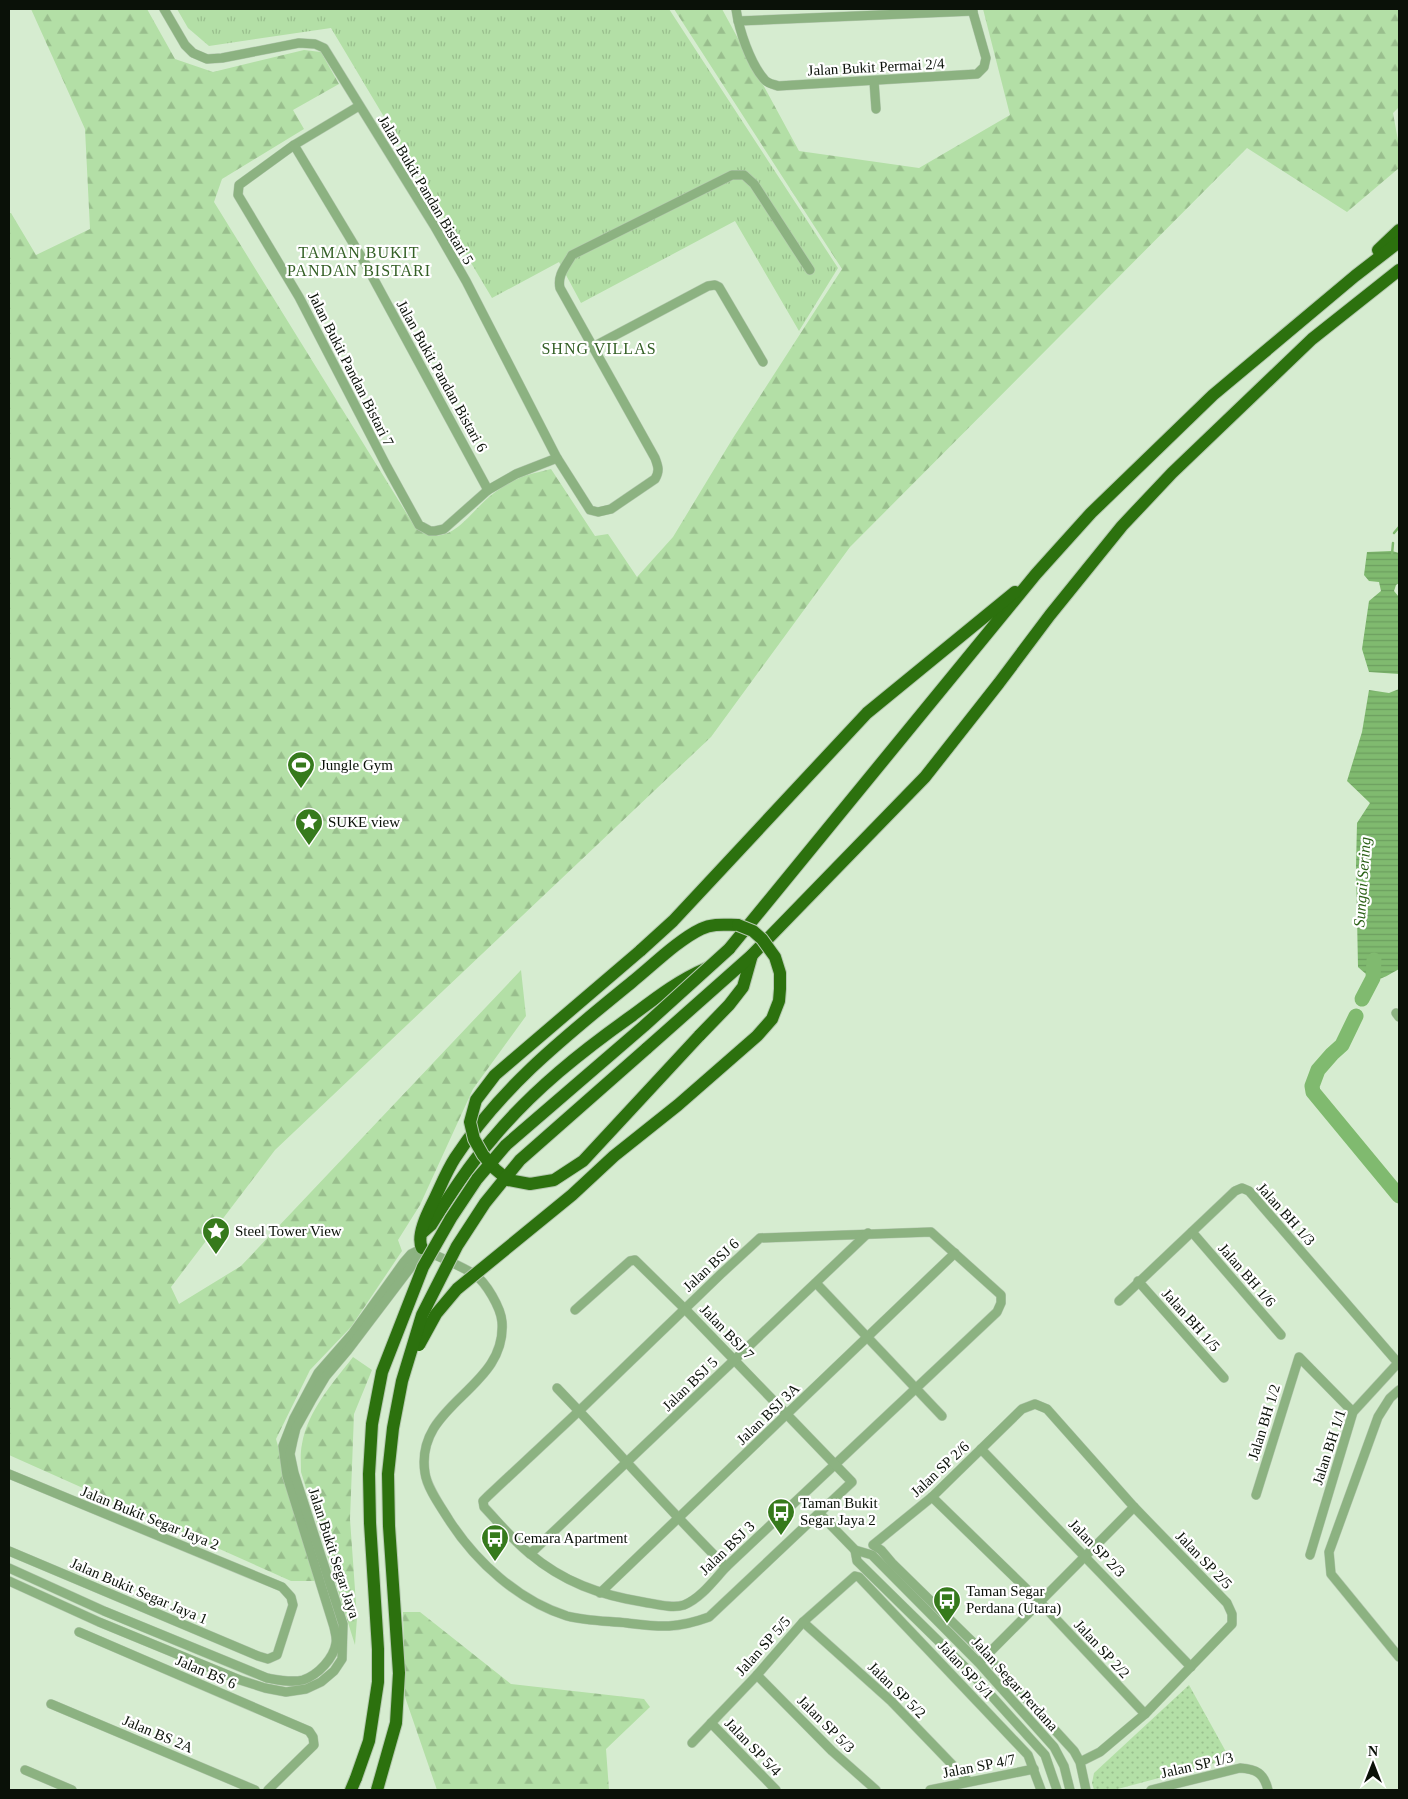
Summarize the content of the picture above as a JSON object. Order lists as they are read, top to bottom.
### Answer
{
  "streets": {
    "street": [
      "Jalan Bukit Permai 2/4",
      "Jalan Bukit Pandan Bistari 5",
      "Jalan Bukit Pandan Bistari 7",
      "Jalan Bukit Pandan Bistari 6",
      "Jalan BH 1/3",
      "Jalan BSJ 6",
      "Jalan BH 1/6",
      "Jalan BH 1/5",
      "Jalan BSJ 7",
      "Jalan BSJ 5",
      "Jalan BSJ 3A",
      "Jalan BH 1/2",
      "Jalan BH 1/1",
      "Jalan SP 2/6",
      "Jalan Bukit Segar Jaya 2",
      "Jalan BSJ 3",
      "Jalan SP 2/3",
      "Jalan Bukit Segar Jaya",
      "Jalan SP 2/5",
      "Jalan Bukit Segar Jaya 1",
      "Jalan SP 5/5",
      "Jalan SP 2/2",
      "Jalan SP 5/1",
      "Jalan BS 6",
      "Jalan Segar Perdana",
      "Jalan SP 5/2",
      "Jalan SP 5/3",
      "Jalan BS 2A",
      "Jalan SP 5/4",
      "Jalan SP 1/3",
      "Jalan SP 4/7"
    ]
  },
  "crossings": [
    ["Jalan Bukit Pandan Bistari 5", "Jalan Bukit Pandan Bistari 7"],
    ["Jalan Bukit Pandan Bistari 7", "Jalan Bukit Pandan Bistari 6"],
    ["Jalan BH 1/3", "Jalan BH 1/6"],
    ["Jalan BH 1/3", "Jalan BH 1/5"],
    ["Jalan BH 1/3", "Jalan BH 1/1"],
    ["Jalan BSJ 6", "Jalan BSJ 7"],
    ["Jalan BSJ 6", "Jalan BSJ 5"],
    ["Jalan BSJ 6", "Jalan BSJ 3A"],
    ["Jalan BSJ 6", "Jalan BSJ 3"],
    ["Jalan BSJ 7", "Jalan BSJ 5"],
    ["Jalan BSJ 7", "Jalan BSJ 3A"],
    ["Jalan BSJ 7", "Jalan BSJ 3"],
    ["Jalan BSJ 7", "Jalan Segar Perdana"],
    ["Jalan BSJ 5", "Jalan BSJ 3"],
    ["Jalan BSJ 3A", "Jalan BSJ 3"],
    ["Jalan BH 1/2", "Jalan BH 1/1"],
    ["Jalan SP 2/6", "Jalan SP 2/3"],
    ["Jalan SP 2/6", "Jalan SP 2/5"],
    ["Jalan SP 2/6", "Jalan SP 2/2"],
    ["Jalan Bukit Segar Jaya 2", "Jalan Bukit Segar Jaya 1"],
    ["Jalan SP 2/3", "Jalan SP 2/5"],
    ["Jalan SP 2/5", "Jalan SP 2/2"],
    ["Jalan SP 5/5", "Jalan SP 5/1"],
    ["Jalan SP 5/5", "Jalan SP 5/2"],
    ["Jalan SP 5/5", "Jalan SP 5/3"],
    ["Jalan SP 5/5", "Jalan SP 5/4"],
    ["Jalan SP 5/1", "Jalan SP 4/7"],
    ["Jalan SP 5/2", "Jalan SP 4/7"]
  ],
  "districts": ["TAMAN BUKIT PANDAN BISTARI", "SHNG VILLAS"],
  "water": ["Sungai Sering"],
  "places": {
    "sports": ["Jungle Gym"],
    "place": ["SUKE view", "Steel Tower View"],
    "bus stop": ["Taman Bukit Segar Jaya 2", "Cemara Apartment", "Taman Segar Perdana (Utara)"]
  },
  "north": "top"
}
